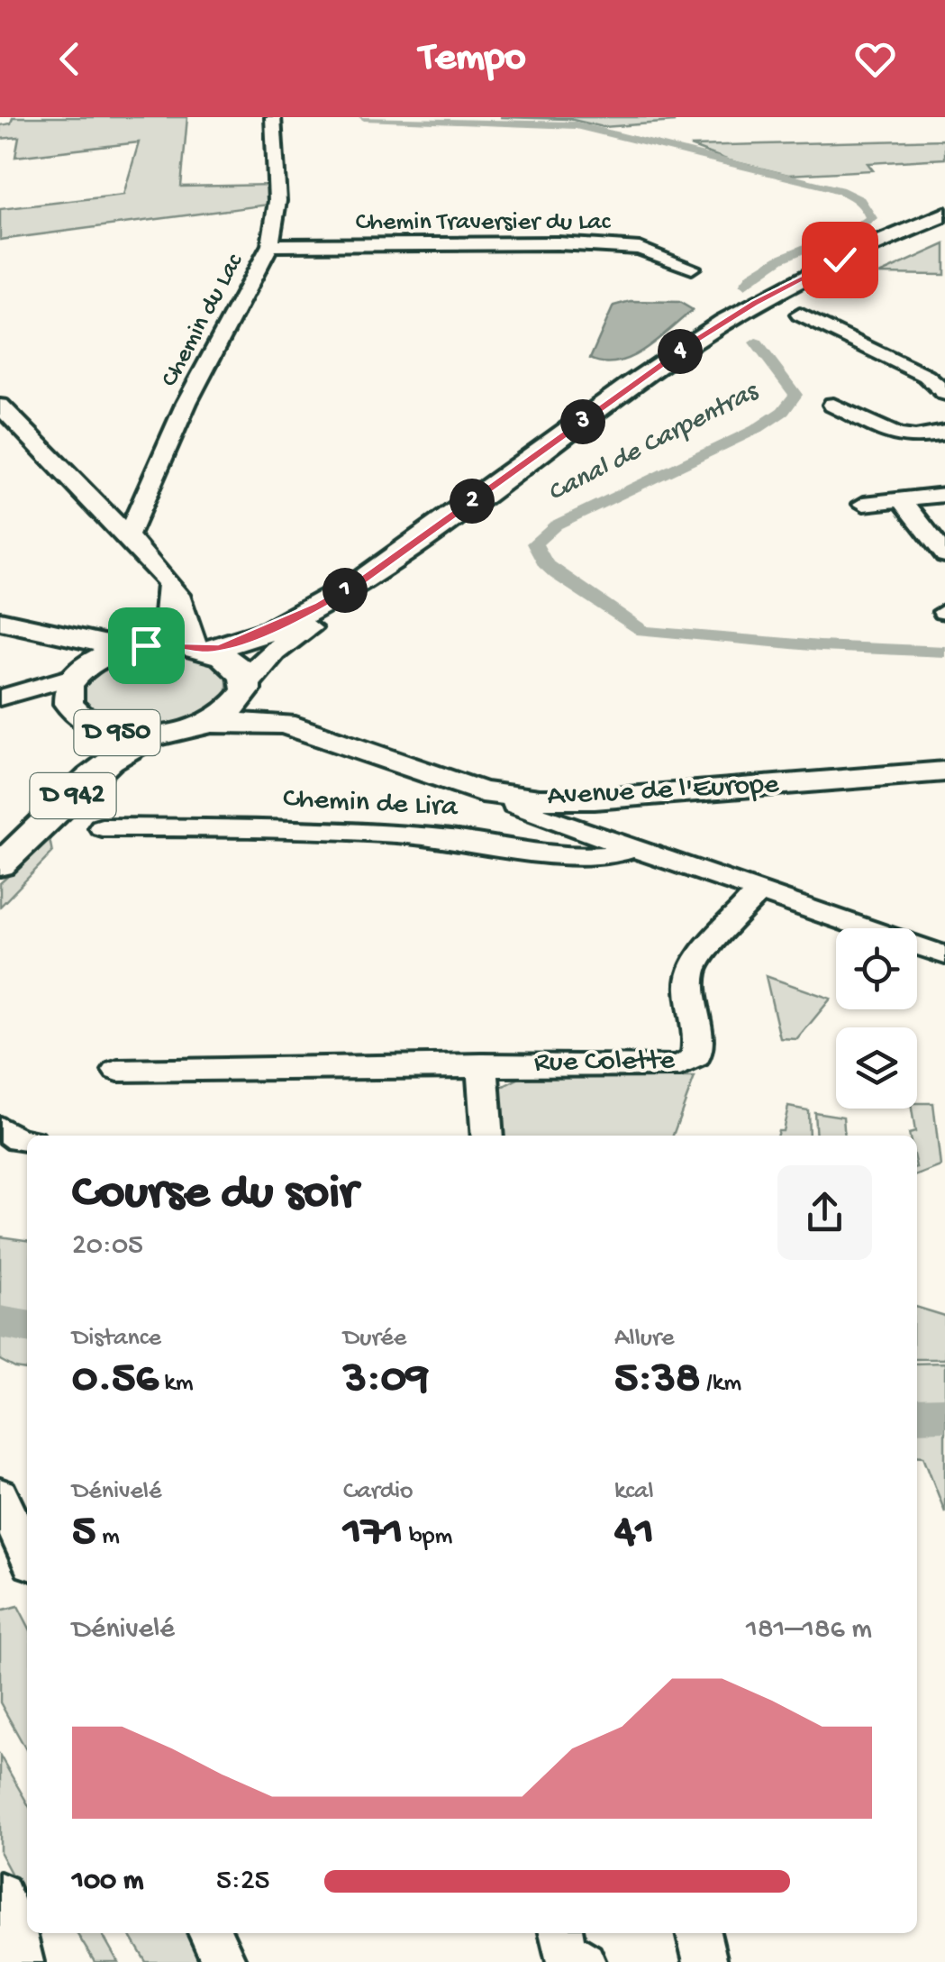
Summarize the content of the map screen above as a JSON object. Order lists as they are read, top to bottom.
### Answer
{
  "streets": {
    "main road": ["D 950", "Avenue de l'Europe", "D 942"],
    "street": [
      "Chemin Traversier du Lac",
      "Chemin du Lac",
      "Chemin de Lira",
      "Rue Colette"
    ]
  },
  "crossings": [
    ["Chemin Traversier du Lac", "Chemin du Lac"],
    ["D 950", "Avenue de l'Europe"],
    ["D 950", "D 942"]
  ],
  "water": ["Canal de Carpentras"],
  "page": {
    "header": "Tempo",
    "pins": [
      "4",
      "3",
      "2",
      "1"
    ],
    "heading": ["Course du soir", "20:05"],
    "stats": [
      ["Distance", "0.56 km"],
      ["Durée", "3:09"],
      ["Allure", "5:38 /km"],
      ["Dénivelé", "5 m"],
      ["Cardio", "171 bpm"],
      ["kcal", "41"]
    ],
    "chart": ["Dénivelé", "181–186 m"],
    "list": [
      {
        "name": "100 m",
        "note": "5:25"
      }
    ]
  }
}
